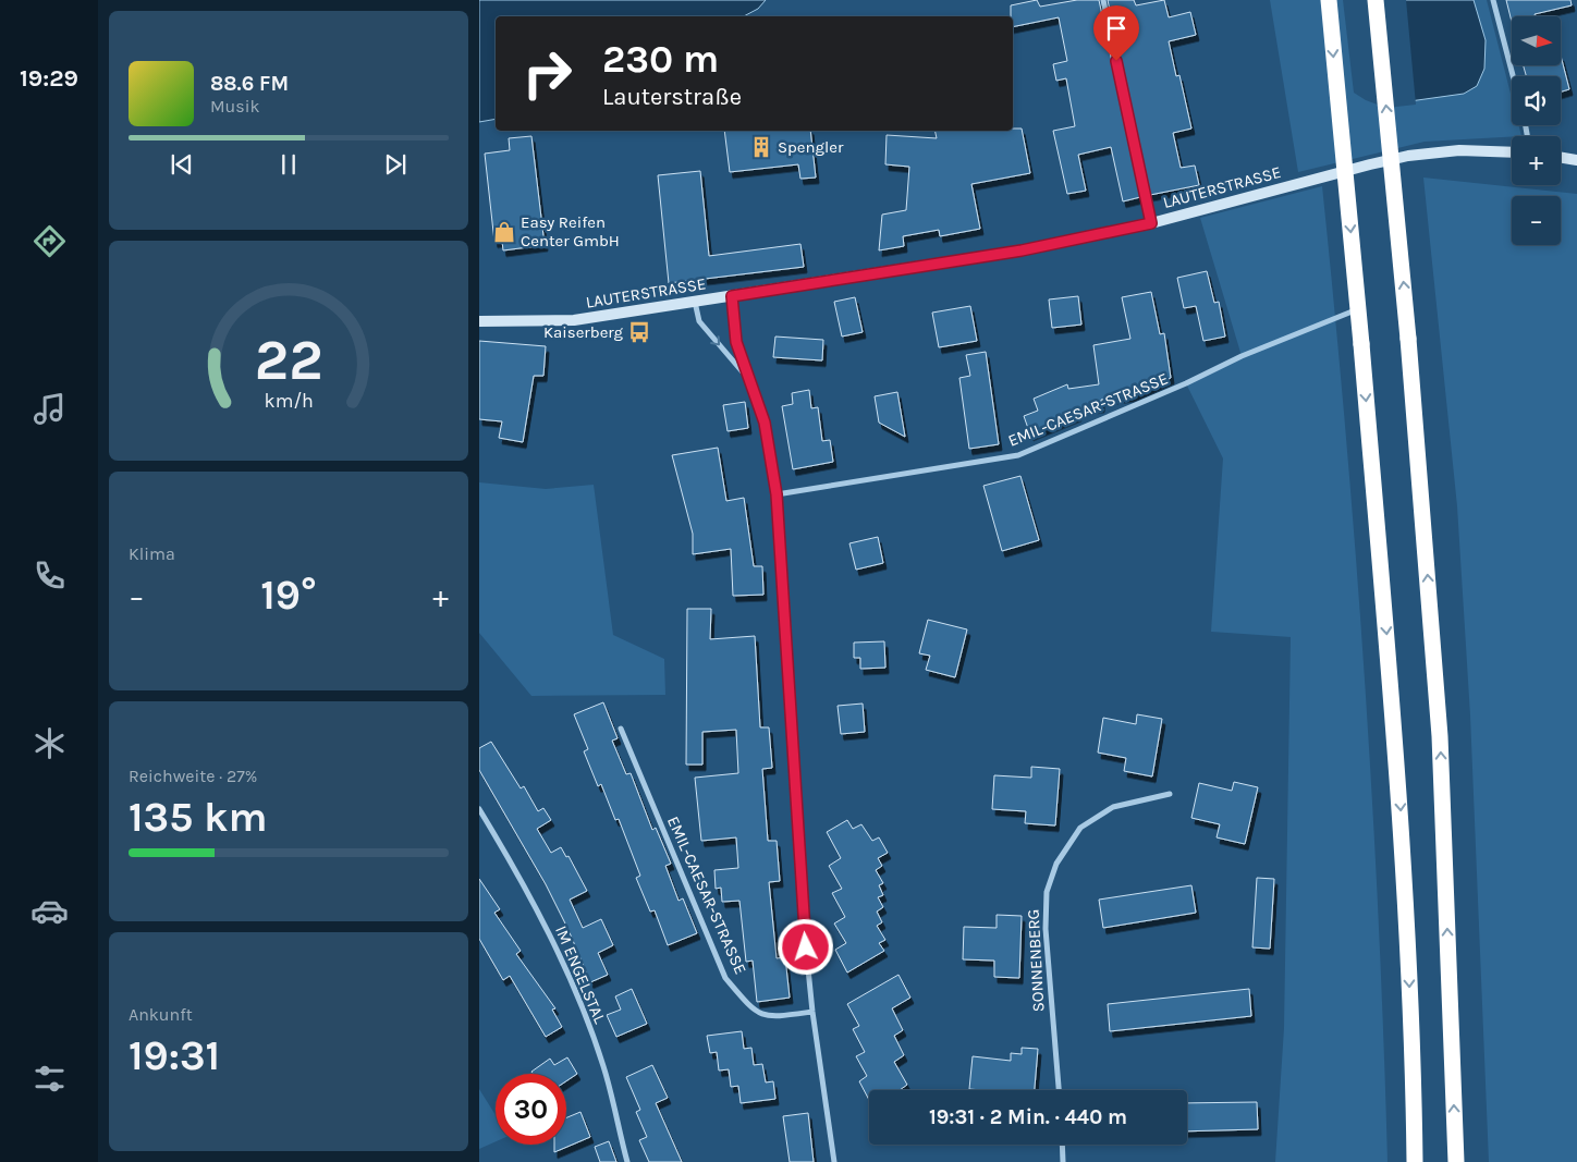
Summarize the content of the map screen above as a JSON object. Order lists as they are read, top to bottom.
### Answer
{
  "streets": {
    "main road": ["LAUTERSTRASSE"],
    "street": ["EMIL-CAESAR-STRASSE", "SONNENBERG", "IM ENGELSTAL"]
  },
  "places": {
    "building": ["Spengler"],
    "shop": ["Easy Reifen Center GmbH"],
    "bus stop": ["Kaiserberg"]
  },
  "north": "right",
  "page": {
    "tabs": "19:29",
    "map_buttons": ["+", "−"],
    "turn": ["230 m", "Lauterstraße"],
    "song": ["88.6 FM", "Musik"],
    "tile": [
      "Klima",
      ["Reichweite · 27%", "135 km"],
      ["Ankunft", "19:31"]
    ],
    "heat": ["−", "19°", "+"],
    "limit": "30",
    "trip": "19:31 · 2 Min. · 440 m",
    "gauge": ["22", "km/h"]
  }
}
